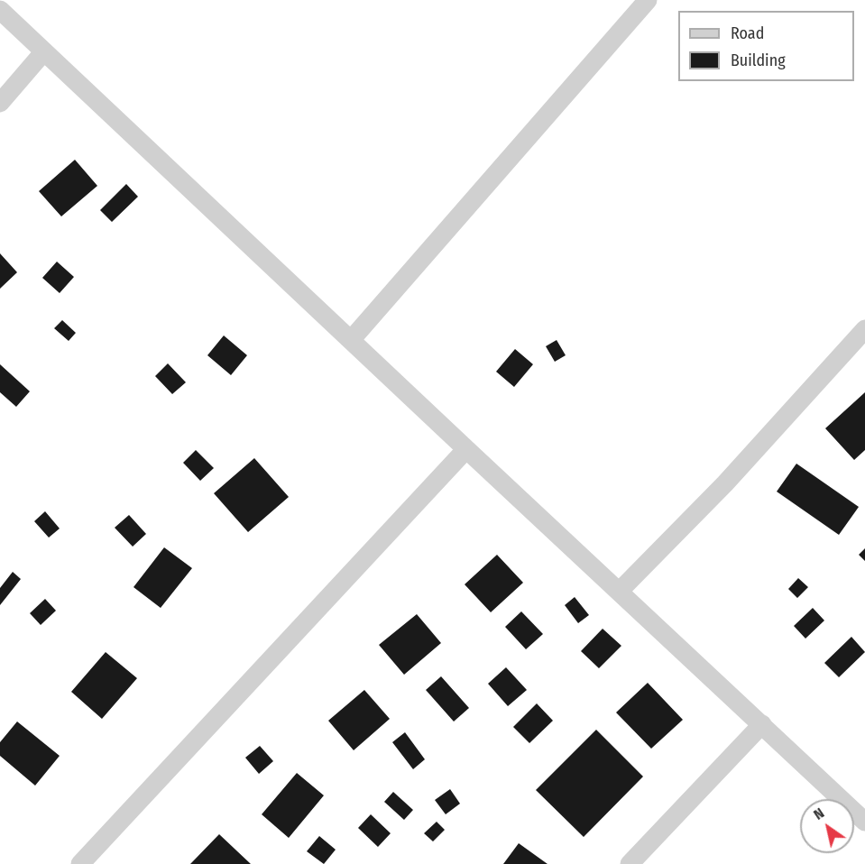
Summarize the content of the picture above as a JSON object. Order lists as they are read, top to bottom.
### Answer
{
  "legend": ["Road", "Building"],
  "north": "top left"
}
